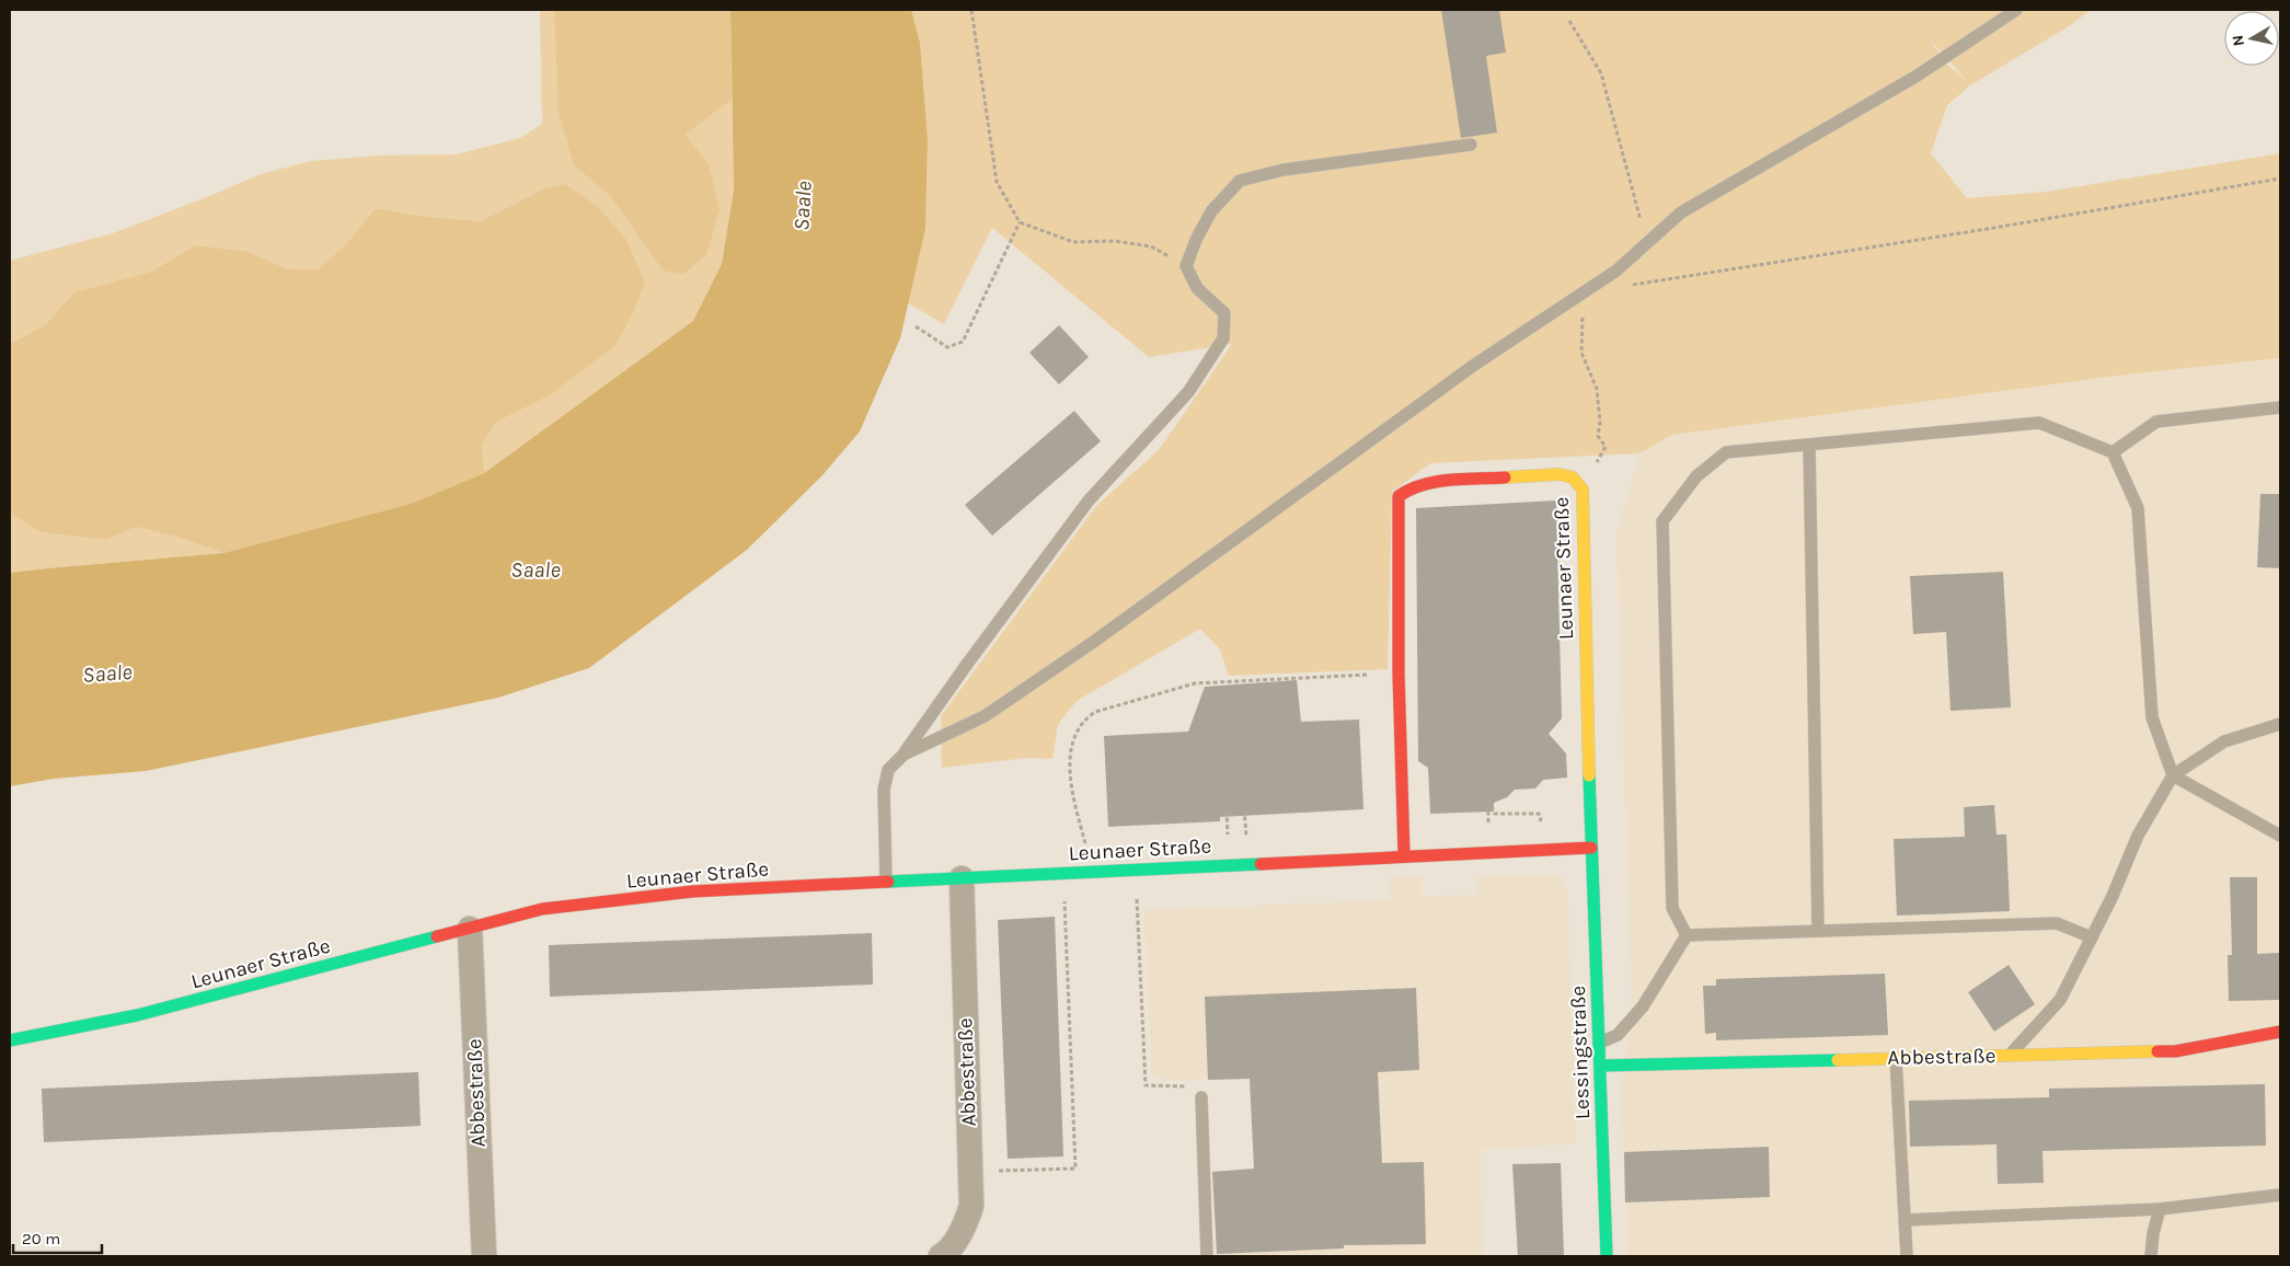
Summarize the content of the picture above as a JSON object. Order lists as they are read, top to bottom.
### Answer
{
  "streets": {
    "street": ["Leunaer Straße", "Lessingstraße", "Abbestraße"]
  },
  "crossings": [
    ["Leunaer Straße", "Lessingstraße"],
    ["Leunaer Straße", "Abbestraße"],
    ["Lessingstraße", "Abbestraße"]
  ],
  "water": ["Saale"],
  "scale_bar": "20 m",
  "north": "left"
}
